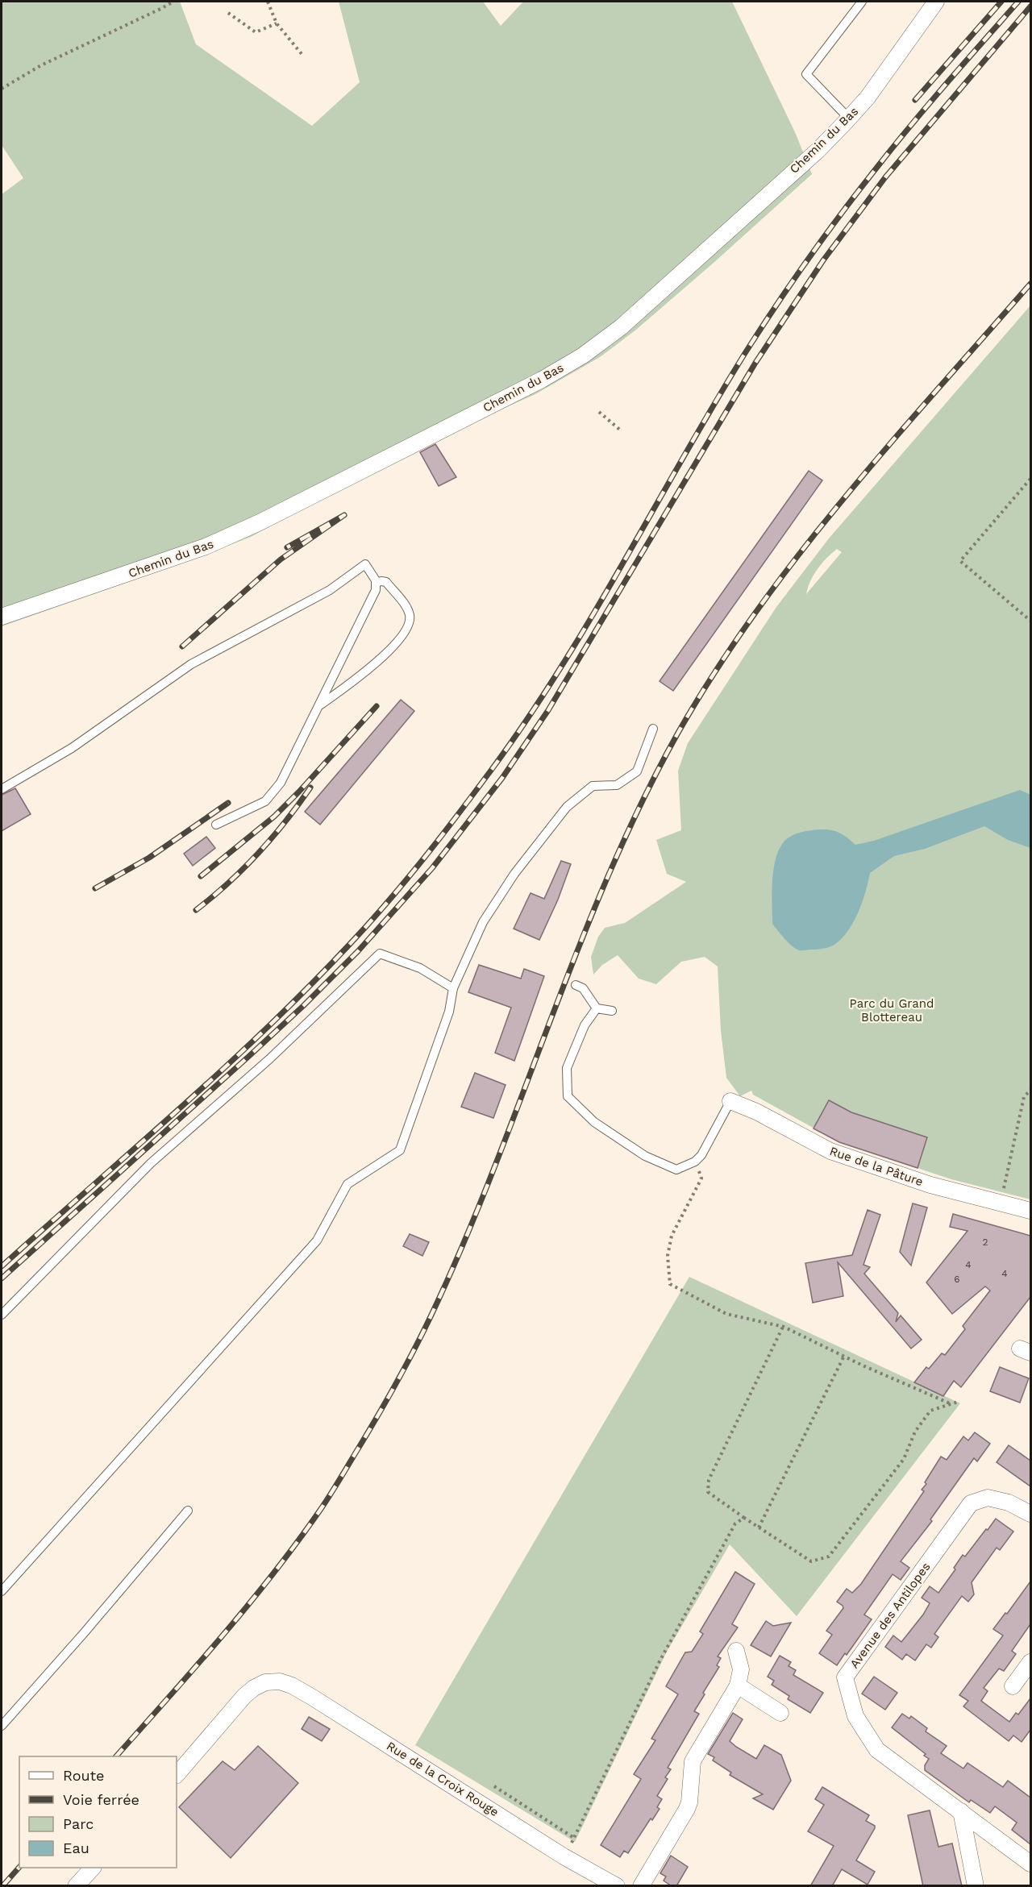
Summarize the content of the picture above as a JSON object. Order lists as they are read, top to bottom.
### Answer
{
  "streets": {
    "street": [
      "Chemin du Bas",
      "Rue de la Pâture",
      "Avenue des Antilopes",
      "Rue de la Croix Rouge"
    ]
  },
  "parks": ["Parc du Grand Blottereau"],
  "house_numbers": [
    "2",
    "4",
    "4",
    "6"
  ],
  "legend": [
    "Route",
    "Voie ferrée",
    "Parc",
    "Eau"
  ]
}
